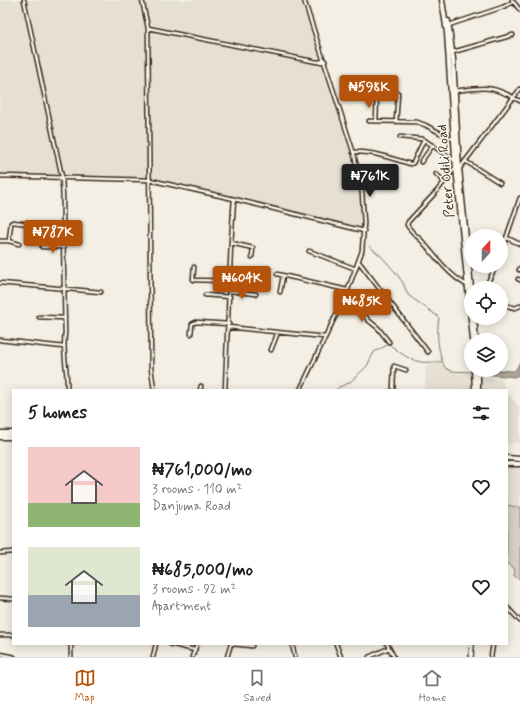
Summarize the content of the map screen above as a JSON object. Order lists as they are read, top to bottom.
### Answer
{
  "streets": {
    "main road": ["Peter Odili Road"]
  },
  "north": "top",
  "page": {
    "price": [
      "₦598K",
      "₦761K",
      "₦787K",
      "₦604K",
      "₦685K"
    ],
    "heading": "5 homes",
    "list": [
      {
        "name": "₦761,000/mo",
        "note": "3 rooms · 110 m² · Danjuma Road"
      },
      {
        "name": "₦685,000/mo",
        "note": "3 rooms · 92 m² · Apartment"
      }
    ],
    "tabs": ["Map", "Saved", "Home"]
  }
}
